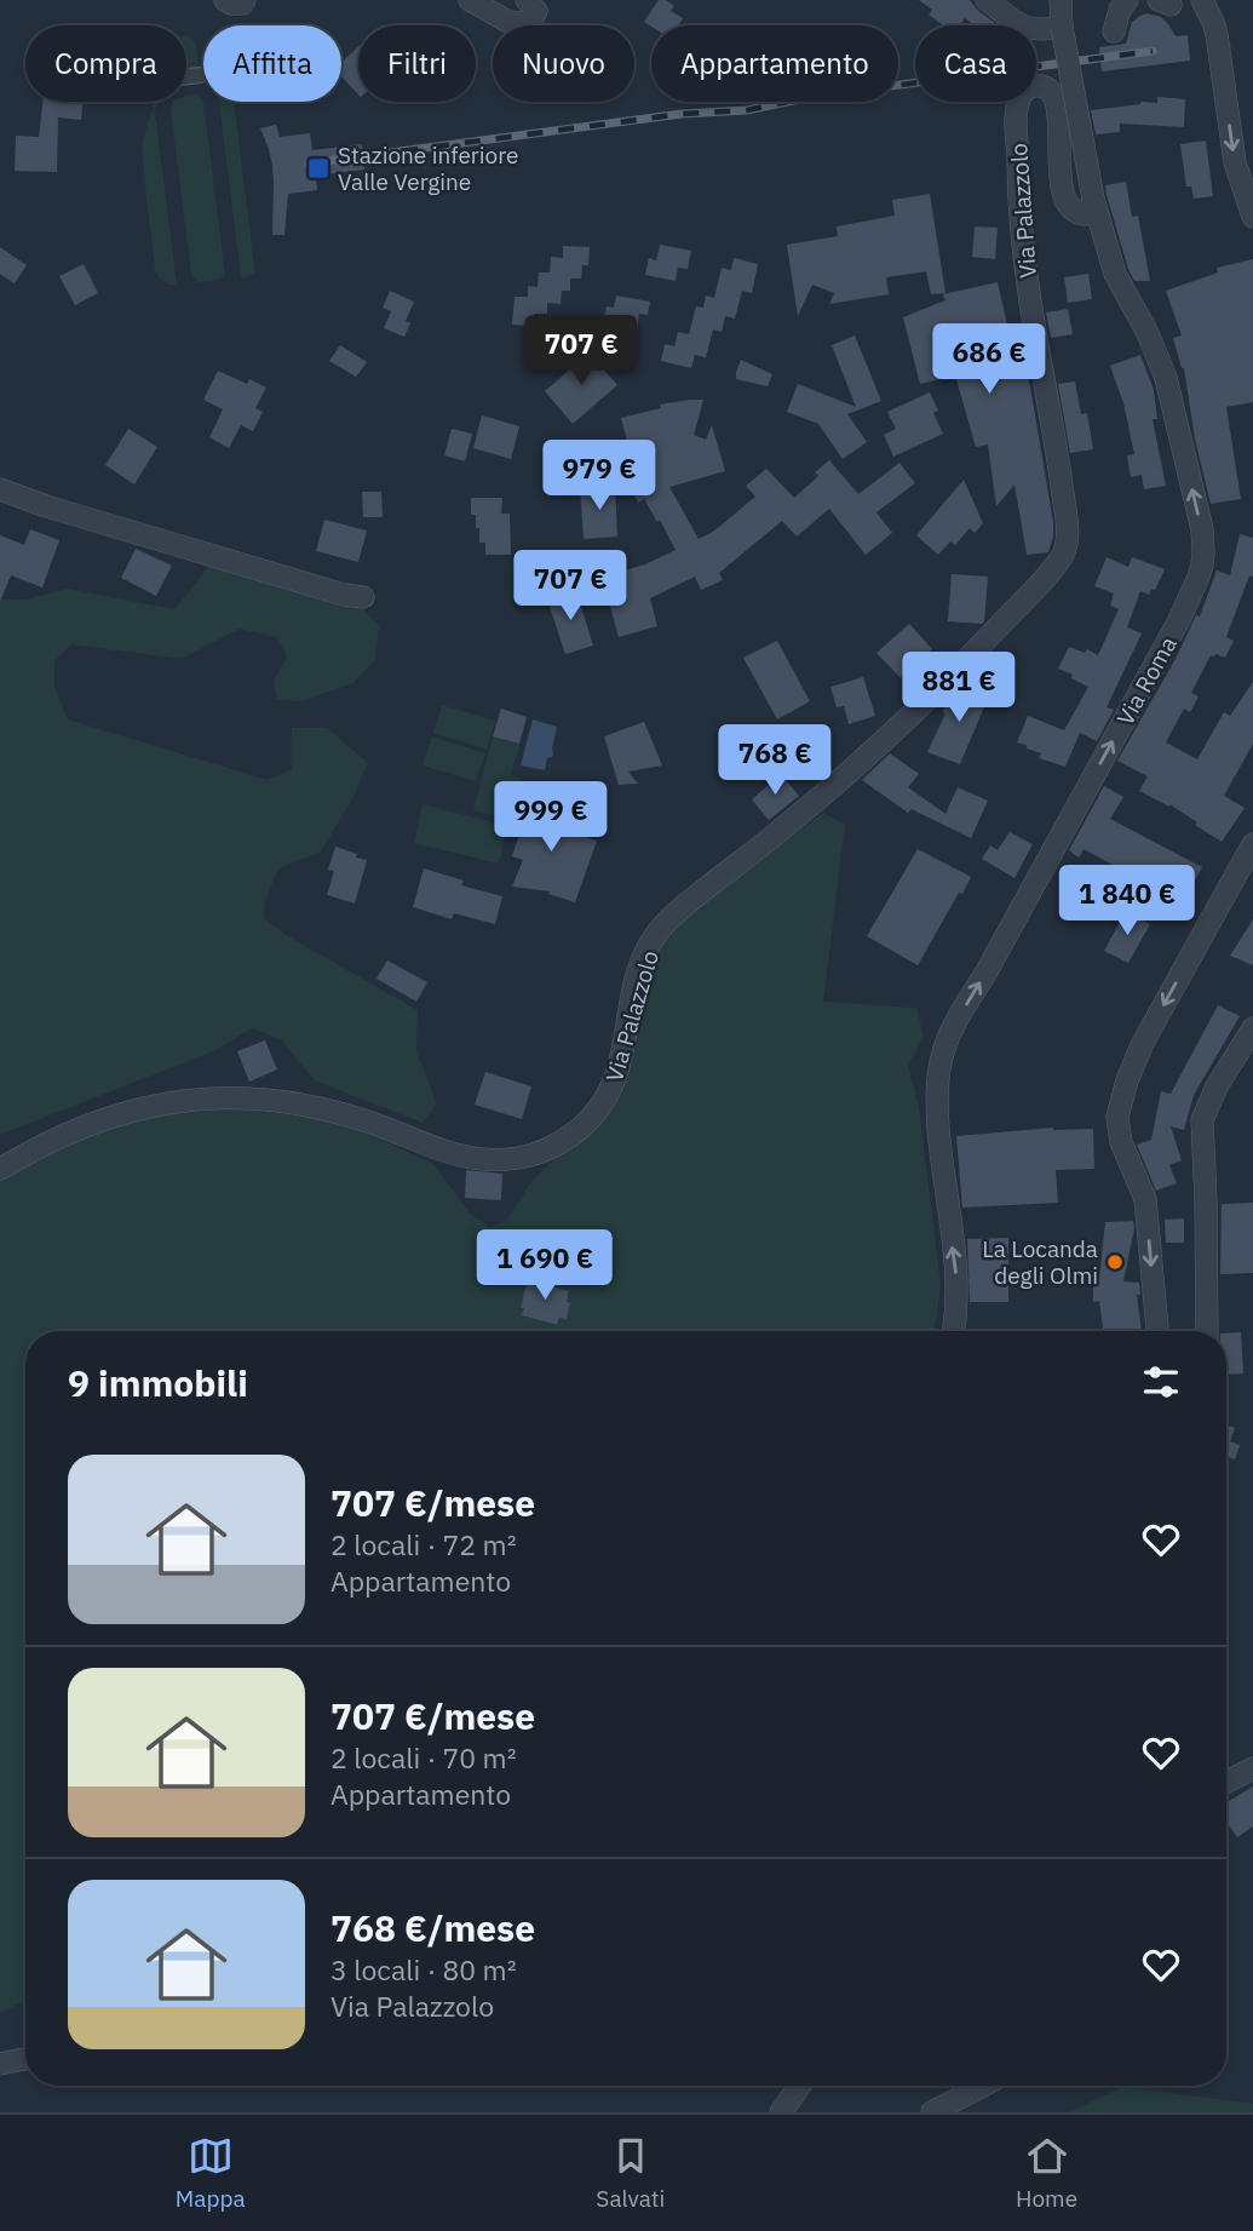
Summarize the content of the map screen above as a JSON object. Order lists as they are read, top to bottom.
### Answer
{
  "streets": {
    "street": ["Via Palazzolo", "Via Roma"]
  },
  "crossings": [
    ["Via Palazzolo", "Via Roma"]
  ],
  "places": {
    "transit": ["Stazione inferiore Valle Vergine"],
    "other": ["La Locanda degli Olmi"]
  },
  "page": {
    "chip": [
      "Compra",
      "Affitta",
      "Filtri",
      "Nuovo",
      "Appartamento",
      "Casa"
    ],
    "price": [
      "707 €",
      "686 €",
      "979 €",
      "707 €",
      "881 €",
      "768 €",
      "999 €",
      "1 840 €",
      "1 690 €"
    ],
    "heading": "9 immobili",
    "list": [
      {
        "name": "707 €/mese",
        "note": "2 locali · 72 m² · Appartamento"
      },
      {
        "name": "707 €/mese",
        "note": "2 locali · 70 m² · Appartamento"
      },
      {
        "name": "768 €/mese",
        "note": "3 locali · 80 m² · Via Palazzolo"
      }
    ],
    "tabs": ["Mappa", "Salvati", "Home"]
  }
}
